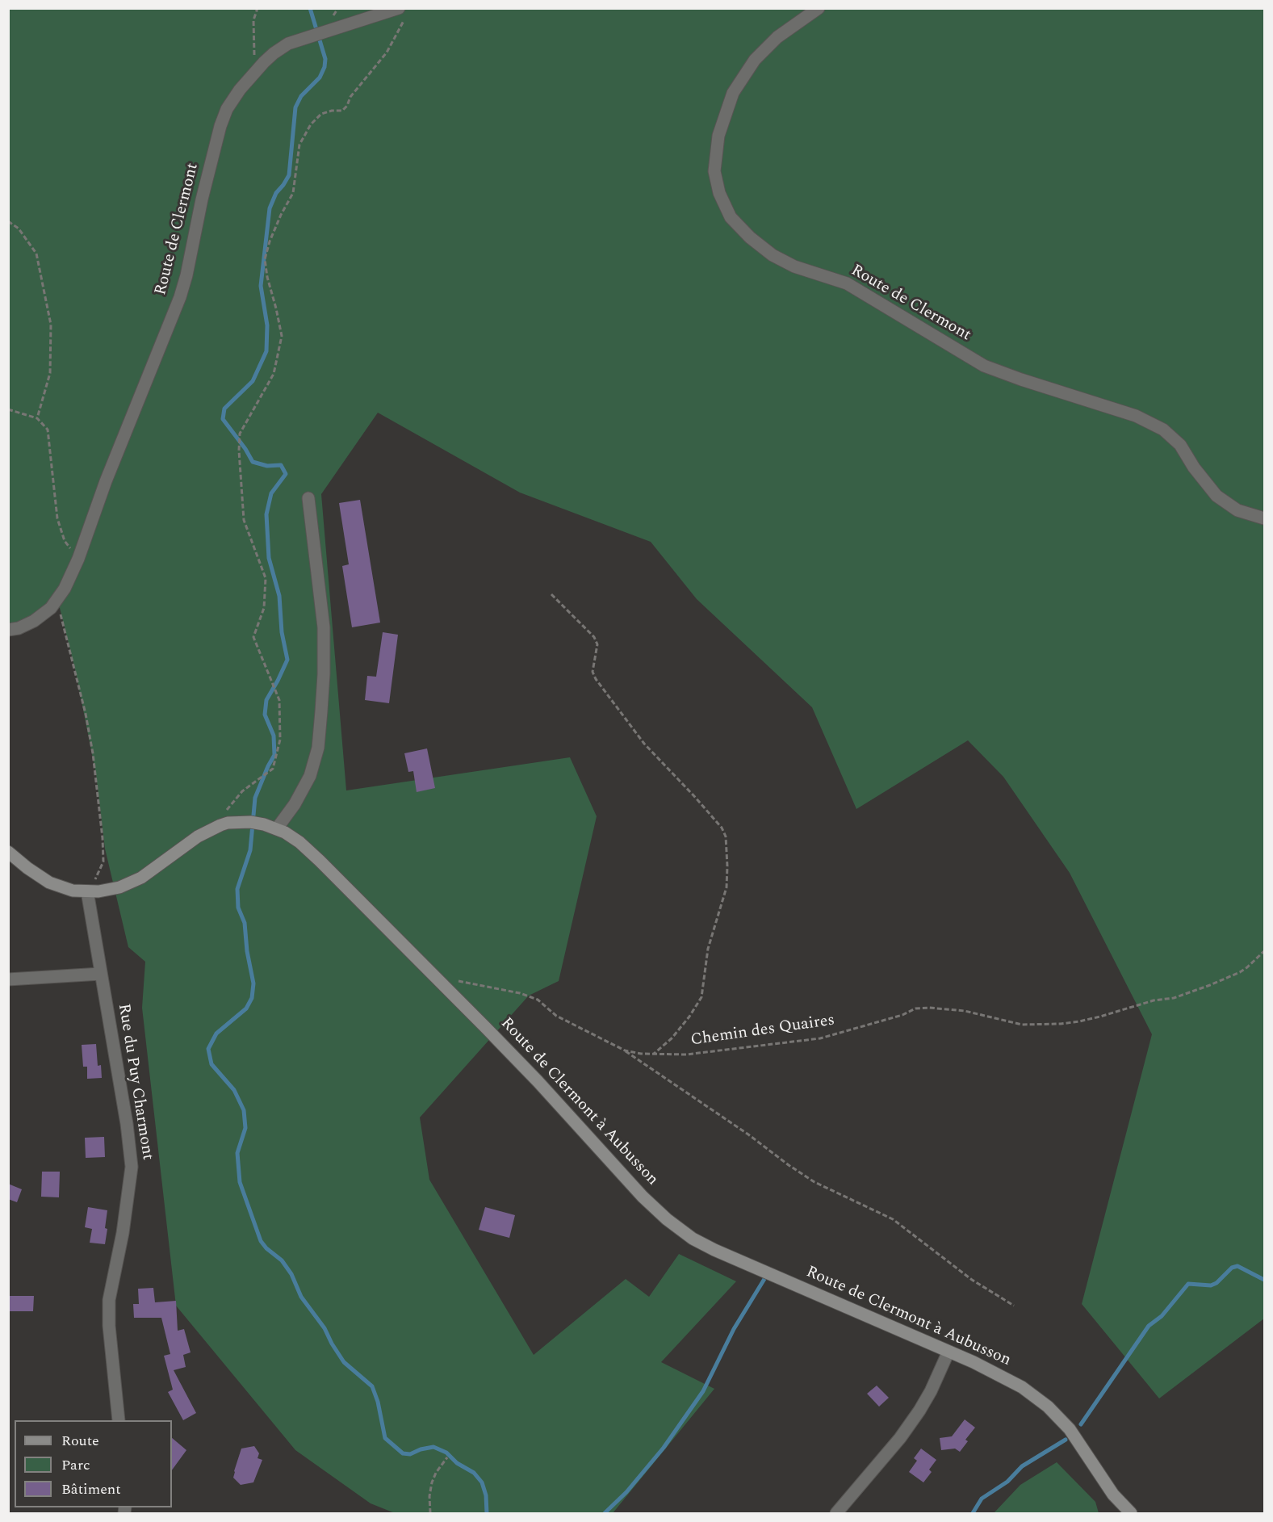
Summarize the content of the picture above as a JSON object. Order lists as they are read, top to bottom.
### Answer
{
  "streets": {
    "main road": ["Route de Clermont à Aubusson"],
    "street": ["Route de Clermont", "Rue du Puy Charmont"],
    "path": ["Chemin des Quaires"]
  },
  "crossings": [
    ["Chemin des Quaires", "Route de Clermont à Aubusson"],
    ["Rue du Puy Charmont", "Route de Clermont à Aubusson"]
  ],
  "legend": ["Route", "Parc", "Bâtiment"]
}
